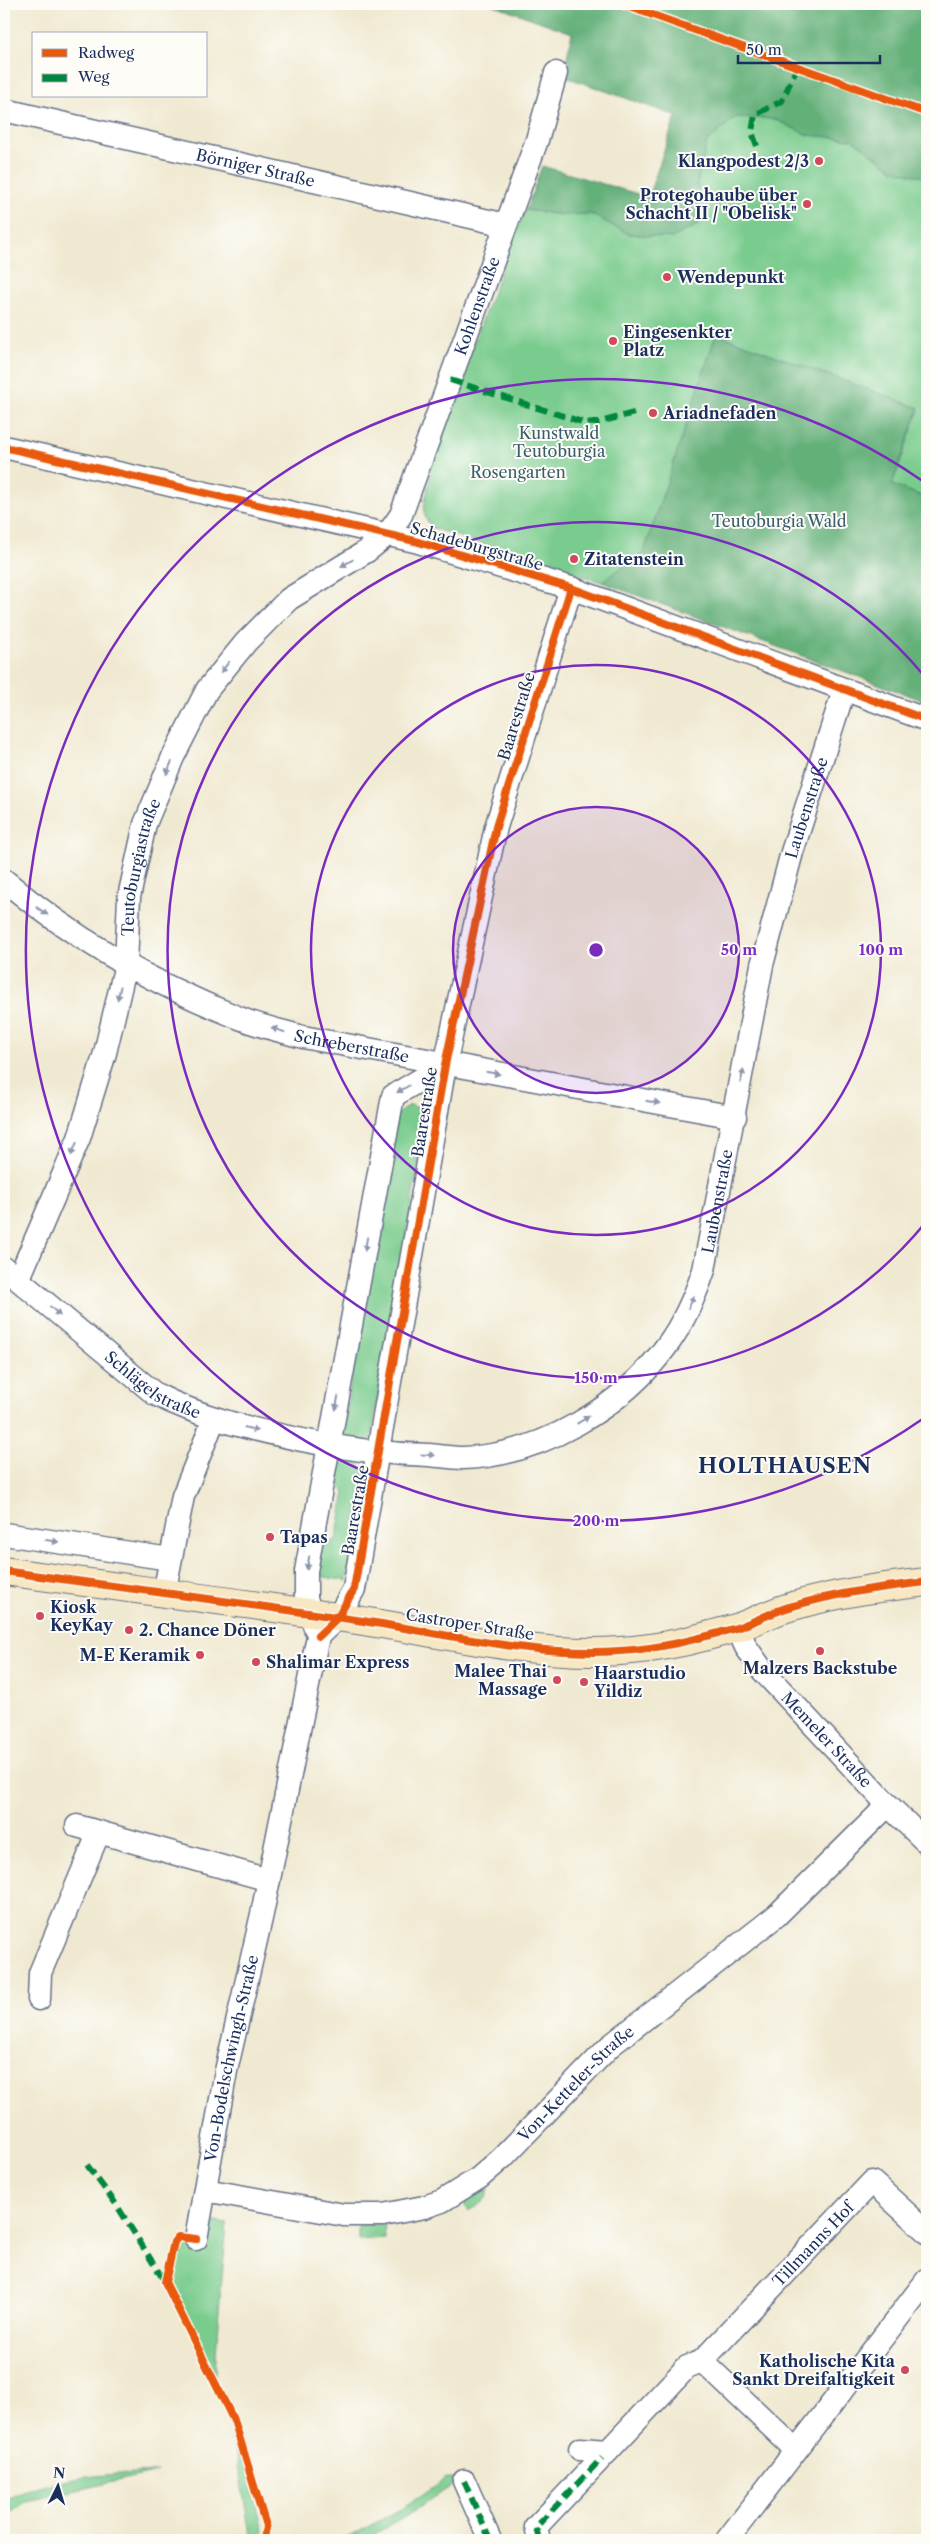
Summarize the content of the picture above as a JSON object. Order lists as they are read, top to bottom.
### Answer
{
  "streets": {
    "main road": ["Castroper Straße"],
    "street": [
      "Börniger Straße",
      "Kohlenstraße",
      "Schadeburgstraße",
      "Baarestraße",
      "Laubenstraße",
      "Teutoburgiastraße",
      "Schreberstraße",
      "Schlägelstraße",
      "Memeler Straße",
      "Von-Bodelschwingh-Straße",
      "Von-Ketteler-Straße",
      "Tillmanns Hof"
    ]
  },
  "crossings": [
    ["Börniger Straße", "Kohlenstraße"],
    ["Kohlenstraße", "Schadeburgstraße"],
    ["Kohlenstraße", "Teutoburgiastraße"],
    ["Schadeburgstraße", "Baarestraße"],
    ["Schadeburgstraße", "Laubenstraße"],
    ["Schadeburgstraße", "Teutoburgiastraße"],
    ["Baarestraße", "Laubenstraße"],
    ["Baarestraße", "Schreberstraße"],
    ["Baarestraße", "Schlägelstraße"],
    ["Baarestraße", "Castroper Straße"],
    ["Baarestraße", "Von-Bodelschwingh-Straße"],
    ["Laubenstraße", "Schreberstraße"],
    ["Laubenstraße", "Schlägelstraße"],
    ["Teutoburgiastraße", "Schreberstraße"],
    ["Teutoburgiastraße", "Schlägelstraße"],
    ["Castroper Straße", "Memeler Straße"],
    ["Castroper Straße", "Von-Bodelschwingh-Straße"],
    ["Memeler Straße", "Von-Ketteler-Straße"],
    ["Von-Bodelschwingh-Straße", "Von-Ketteler-Straße"]
  ],
  "one_way": ["Laubenstraße", "Teutoburgiastraße"],
  "districts": ["HOLTHAUSEN"],
  "parks": ["Kunstwald Teutoburgia", "Rosengarten", "Teutoburgia Wald"],
  "places": [
    "Klangpodest 2/3",
    "Protegohaube über Schacht II / \"Obelisk\"",
    "Wendepunkt",
    "Eingesenkter Platz",
    "Ariadnefaden",
    "Zitatenstein",
    "Tapas",
    "Kiosk KeyKay",
    "2. Chance Döner",
    "Malzers Backstube",
    "M-E Keramik",
    "Shalimar Express",
    "Malee Thai Massage",
    "Haarstudio Yildiz",
    "Katholische Kita Sankt Dreifaltigkeit"
  ],
  "legend": ["Radweg", "Weg"],
  "scale_bar": "50 m",
  "north": "top",
  "rings": [
    "50 m",
    "100 m",
    "150 m",
    "200 m"
  ]
}
